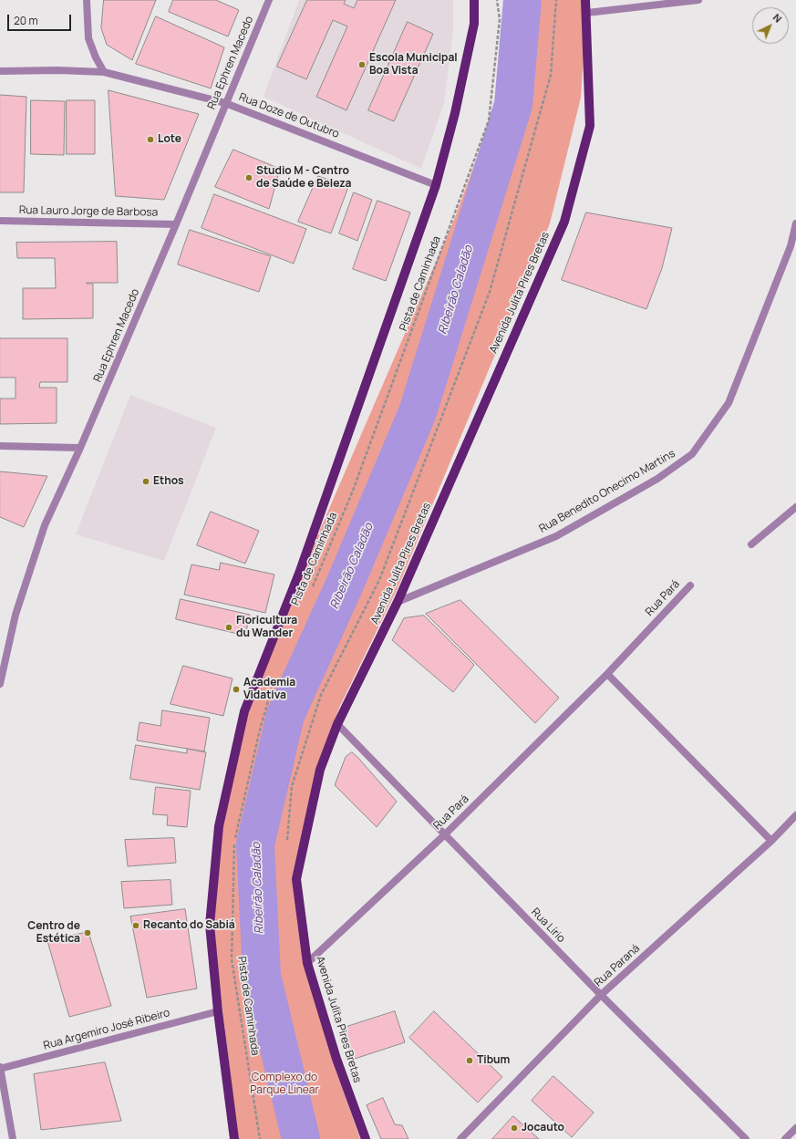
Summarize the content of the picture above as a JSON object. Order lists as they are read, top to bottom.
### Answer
{
  "streets": {
    "main road": ["Avenida Julita Pires Bretas"],
    "street": [
      "Rua Ephren Macedo",
      "Rua Doze de Outubro",
      "Rua Lauro Jorge de Barbosa",
      "Rua Benedito Onecimo Martins",
      "Rua Pará",
      "Rua Lírio",
      "Rua Paraná",
      "Rua Argemiro José Ribeiro"
    ],
    "path": ["Pista de Caminhada"]
  },
  "crossings": [
    ["Rua Ephren Macedo", "Rua Doze de Outubro"],
    ["Rua Ephren Macedo", "Rua Lauro Jorge de Barbosa"],
    ["Avenida Julita Pires Bretas", "Rua Benedito Onecimo Martins"],
    ["Avenida Julita Pires Bretas", "Rua Pará"],
    ["Avenida Julita Pires Bretas", "Rua Lírio"],
    ["Rua Pará", "Rua Lírio"],
    ["Rua Lírio", "Rua Paraná"]
  ],
  "water": ["Ribeirão Caladão"],
  "parks": ["Complexo do Parque Linear"],
  "places": [
    "Escola Municipal Boa Vista",
    "Lote",
    "Studio M - Centro de Saúde e Beleza",
    "Ethos",
    "Floricultura du Wander",
    "Academia Vidativa",
    "Recanto do Sabiá",
    "Centro de Estética",
    "Tibum",
    "Jocauto"
  ],
  "scale_bar": "20 m",
  "north": "top right"
}
